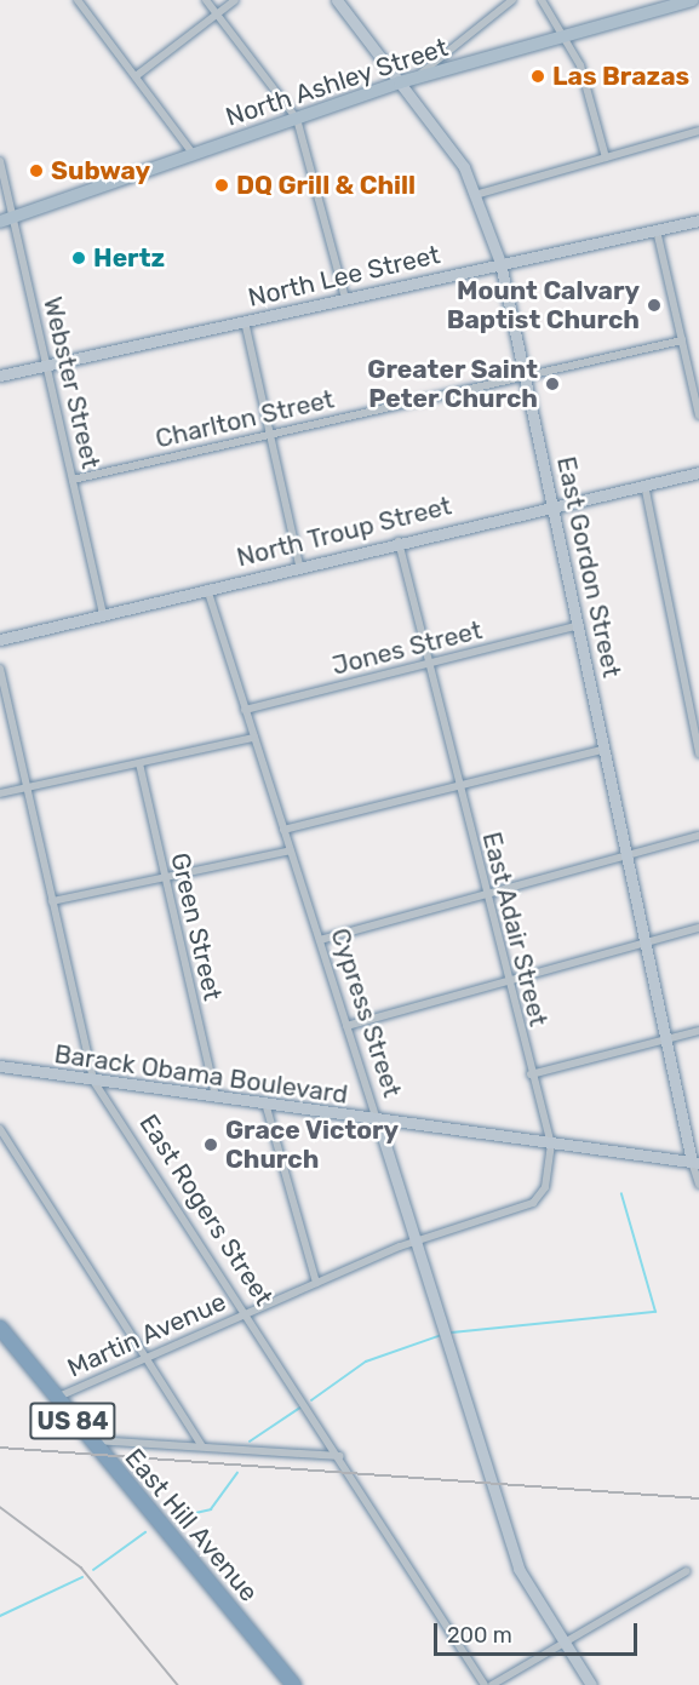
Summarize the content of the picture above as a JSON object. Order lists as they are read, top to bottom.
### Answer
{
  "streets": {
    "highway": ["US 84", "East Hill Avenue"],
    "main road": ["North Ashley Street"],
    "street": [
      "North Lee Street",
      "Webster Street",
      "Charlton Street",
      "North Troup Street",
      "East Gordon Street",
      "Jones Street",
      "Green Street",
      "East Adair Street",
      "Cypress Street",
      "Barack Obama Boulevard",
      "East Rogers Street",
      "Martin Avenue"
    ]
  },
  "crossings": [
    ["North Ashley Street", "Webster Street"],
    ["North Ashley Street", "East Gordon Street"],
    ["North Lee Street", "Webster Street"],
    ["North Lee Street", "East Gordon Street"],
    ["Webster Street", "Charlton Street"],
    ["Webster Street", "North Troup Street"],
    ["Charlton Street", "East Gordon Street"],
    ["North Troup Street", "East Gordon Street"],
    ["North Troup Street", "East Adair Street"],
    ["North Troup Street", "Cypress Street"],
    ["East Gordon Street", "Jones Street"],
    ["East Gordon Street", "Barack Obama Boulevard"],
    ["Jones Street", "East Adair Street"],
    ["Jones Street", "Cypress Street"],
    ["Green Street", "Barack Obama Boulevard"],
    ["East Adair Street", "Cypress Street"],
    ["East Adair Street", "Barack Obama Boulevard"],
    ["East Adair Street", "Martin Avenue"],
    ["Cypress Street", "Barack Obama Boulevard"],
    ["Cypress Street", "Martin Avenue"],
    ["Barack Obama Boulevard", "East Rogers Street"],
    ["East Rogers Street", "Martin Avenue"],
    ["Martin Avenue", "East Hill Avenue"]
  ],
  "places": [
    "Las Brazas",
    "Subway",
    "DQ Grill & Chill",
    "Hertz",
    "Mount Calvary Baptist Church",
    "Greater Saint Peter Church",
    "Grace Victory Church"
  ],
  "scale_bar": "200 m"
}
